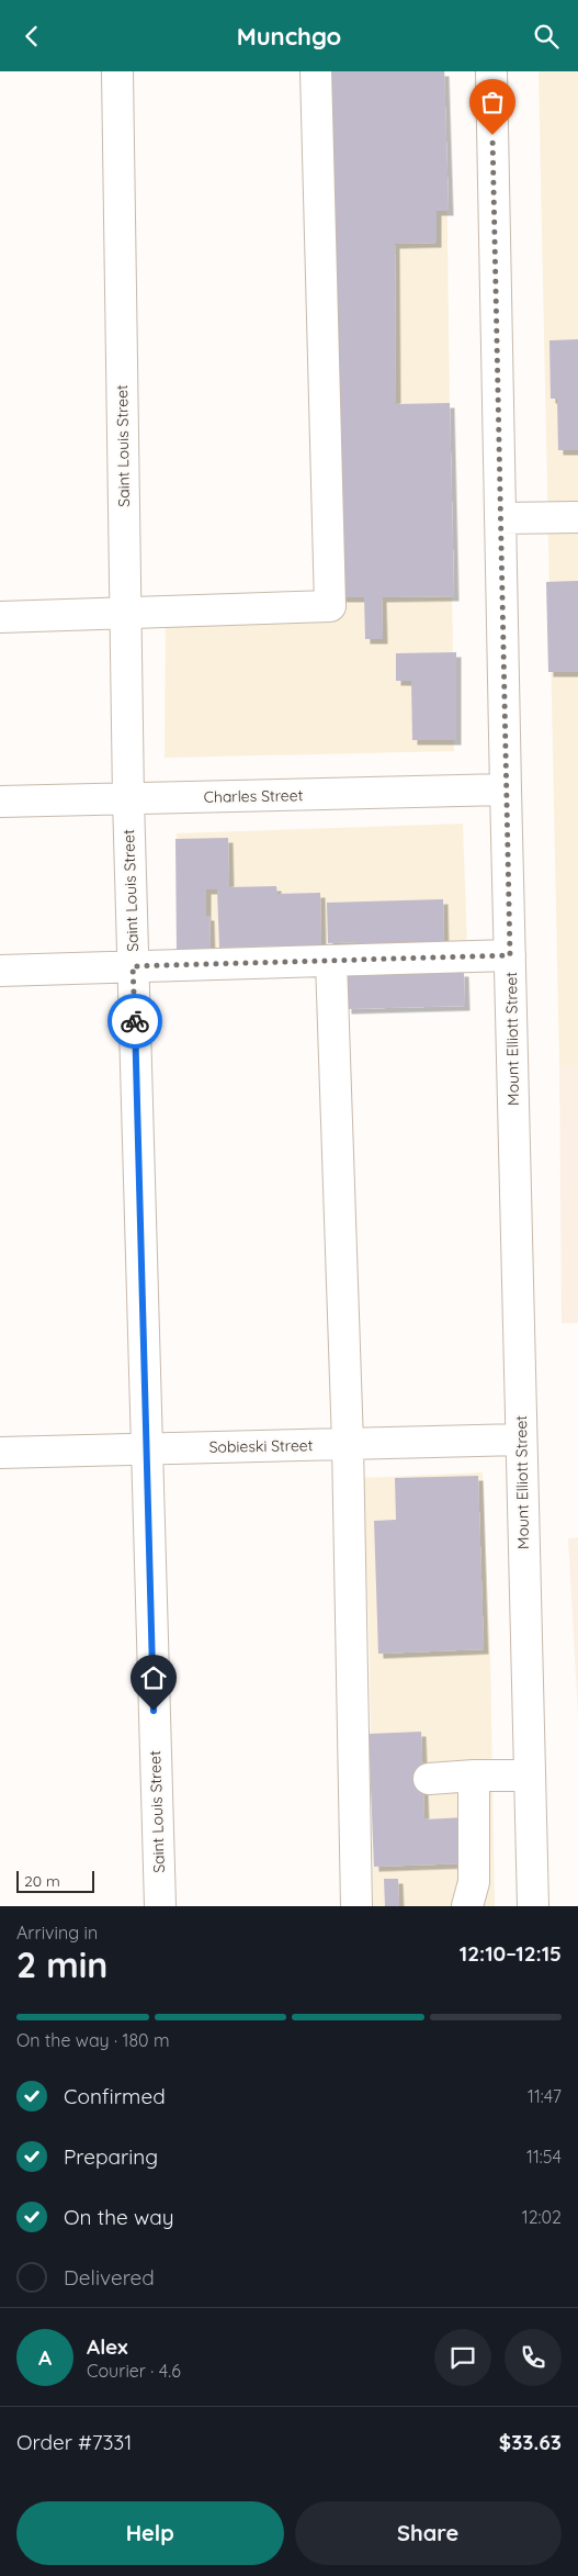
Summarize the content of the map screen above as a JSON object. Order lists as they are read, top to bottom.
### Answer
{
  "streets": {
    "street": [
      "Saint Louis Street",
      "Charles Street",
      "Mount Elliott Street",
      "Sobieski Street"
    ]
  },
  "crossings": [
    ["Saint Louis Street", "Charles Street"],
    ["Saint Louis Street", "Sobieski Street"],
    ["Charles Street", "Mount Elliott Street"],
    ["Mount Elliott Street", "Sobieski Street"]
  ],
  "scale_bar": "20 m",
  "page": {
    "header": "Munchgo",
    "scale": "20 m",
    "heading": ["2 min", "Arriving in", "12:10–12:15"],
    "panel": [
      "Alex",
      "Courier · 4.6",
      "Order #7331",
      "$33.63"
    ],
    "bar": "On the way · 180 m",
    "list": [
      ["Confirmed", "11:47"],
      ["Preparing", "11:54"],
      ["On the way", "12:02"],
      "Delivered"
    ],
    "round": "A",
    "buttons": ["Help", "Share"]
  }
}
